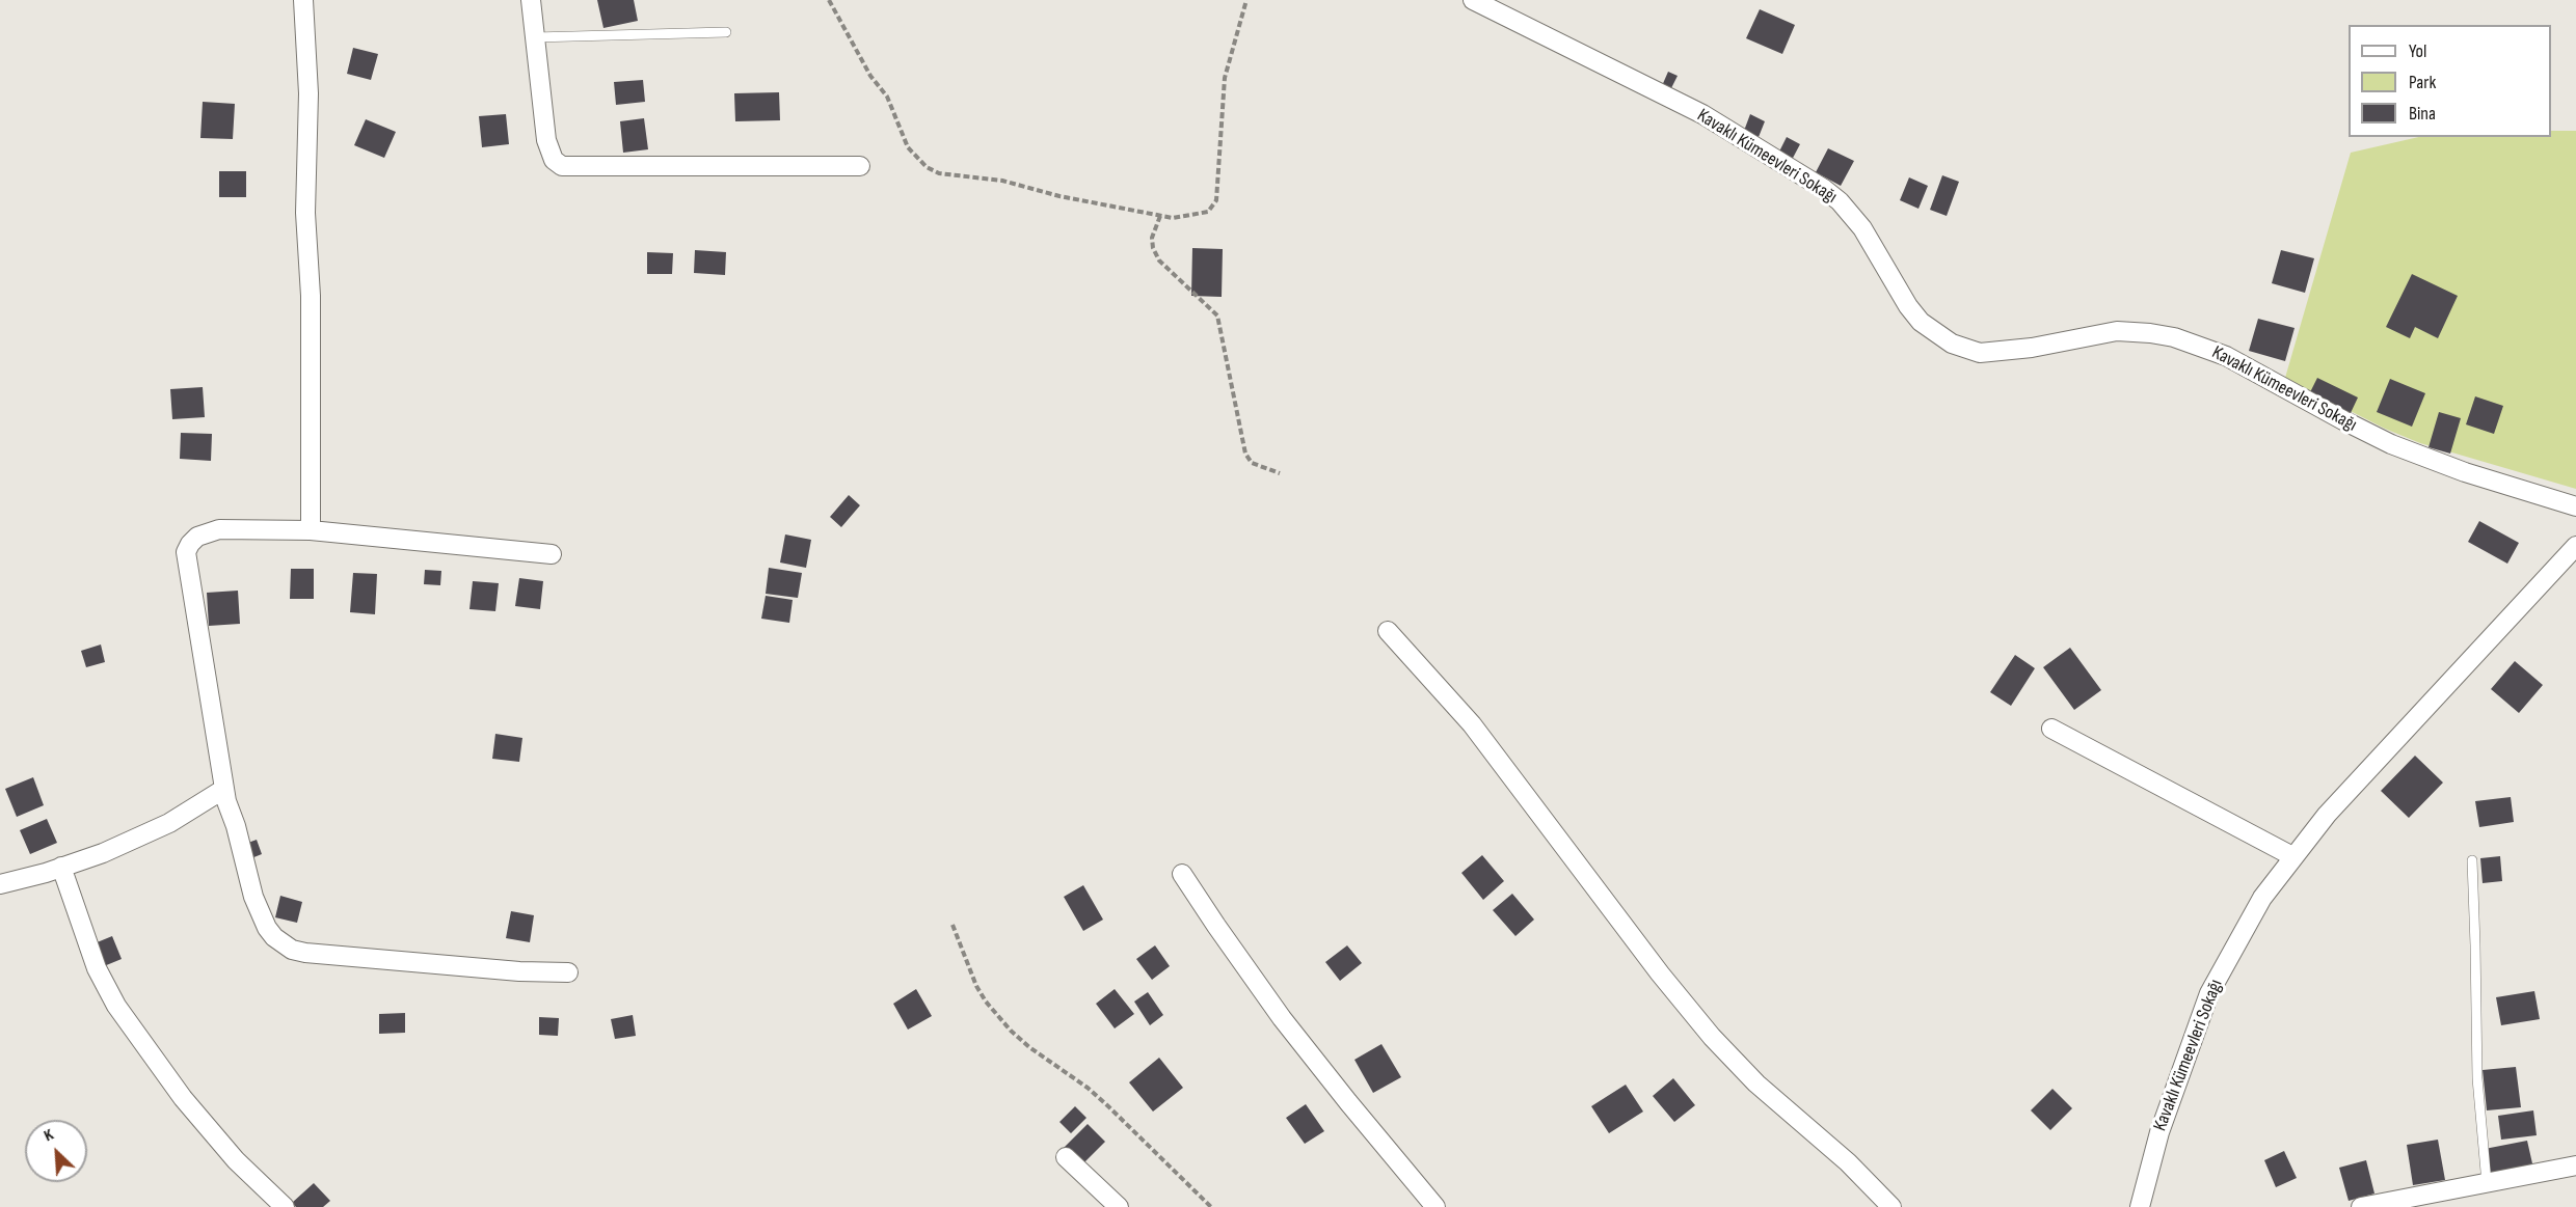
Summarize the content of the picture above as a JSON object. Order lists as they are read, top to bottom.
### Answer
{
  "streets": {
    "street": ["Kavaklı Kümeevleri Sokağı"]
  },
  "legend": ["Yol", "Park", "Bina"],
  "north": "top left"
}
